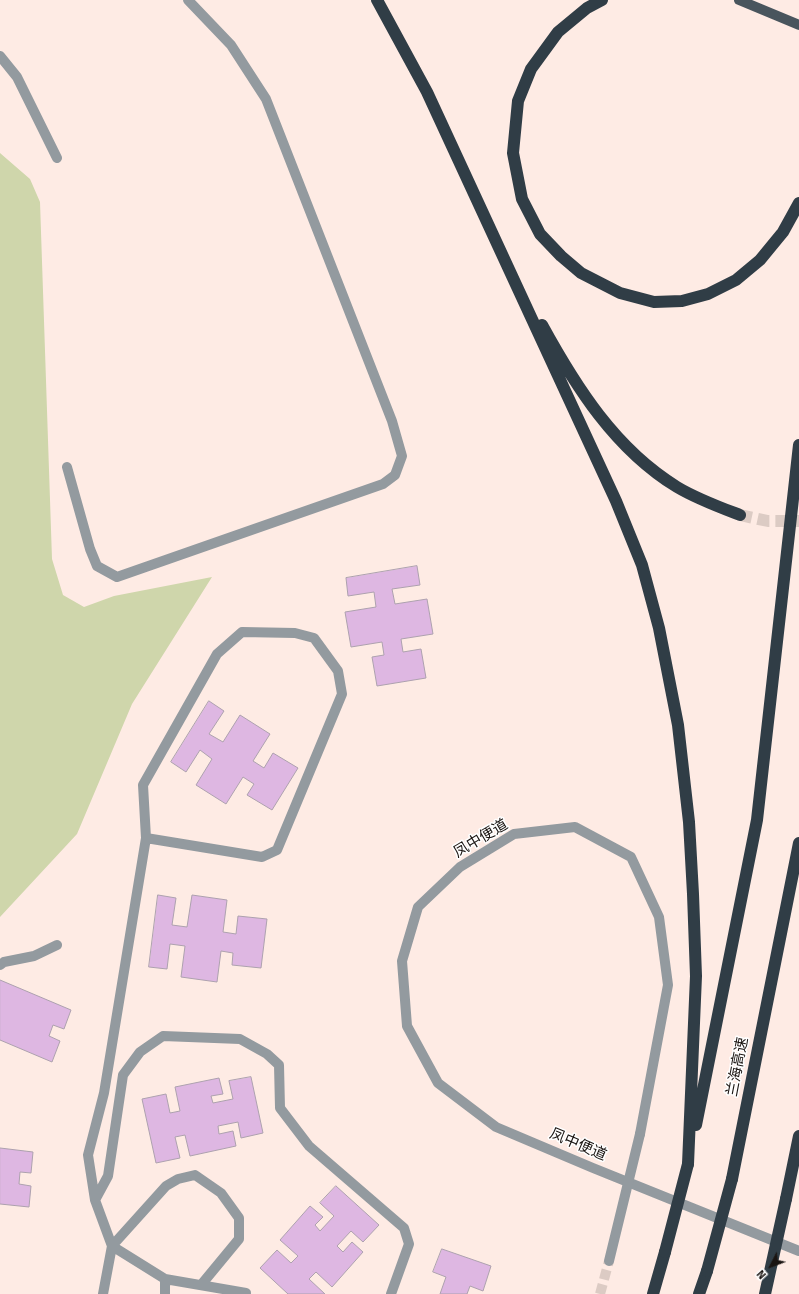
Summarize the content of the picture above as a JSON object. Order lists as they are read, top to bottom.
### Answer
{
  "streets": {
    "highway": ["兰海高速"],
    "street": ["凤中便道"]
  },
  "north": "bottom left"
}
